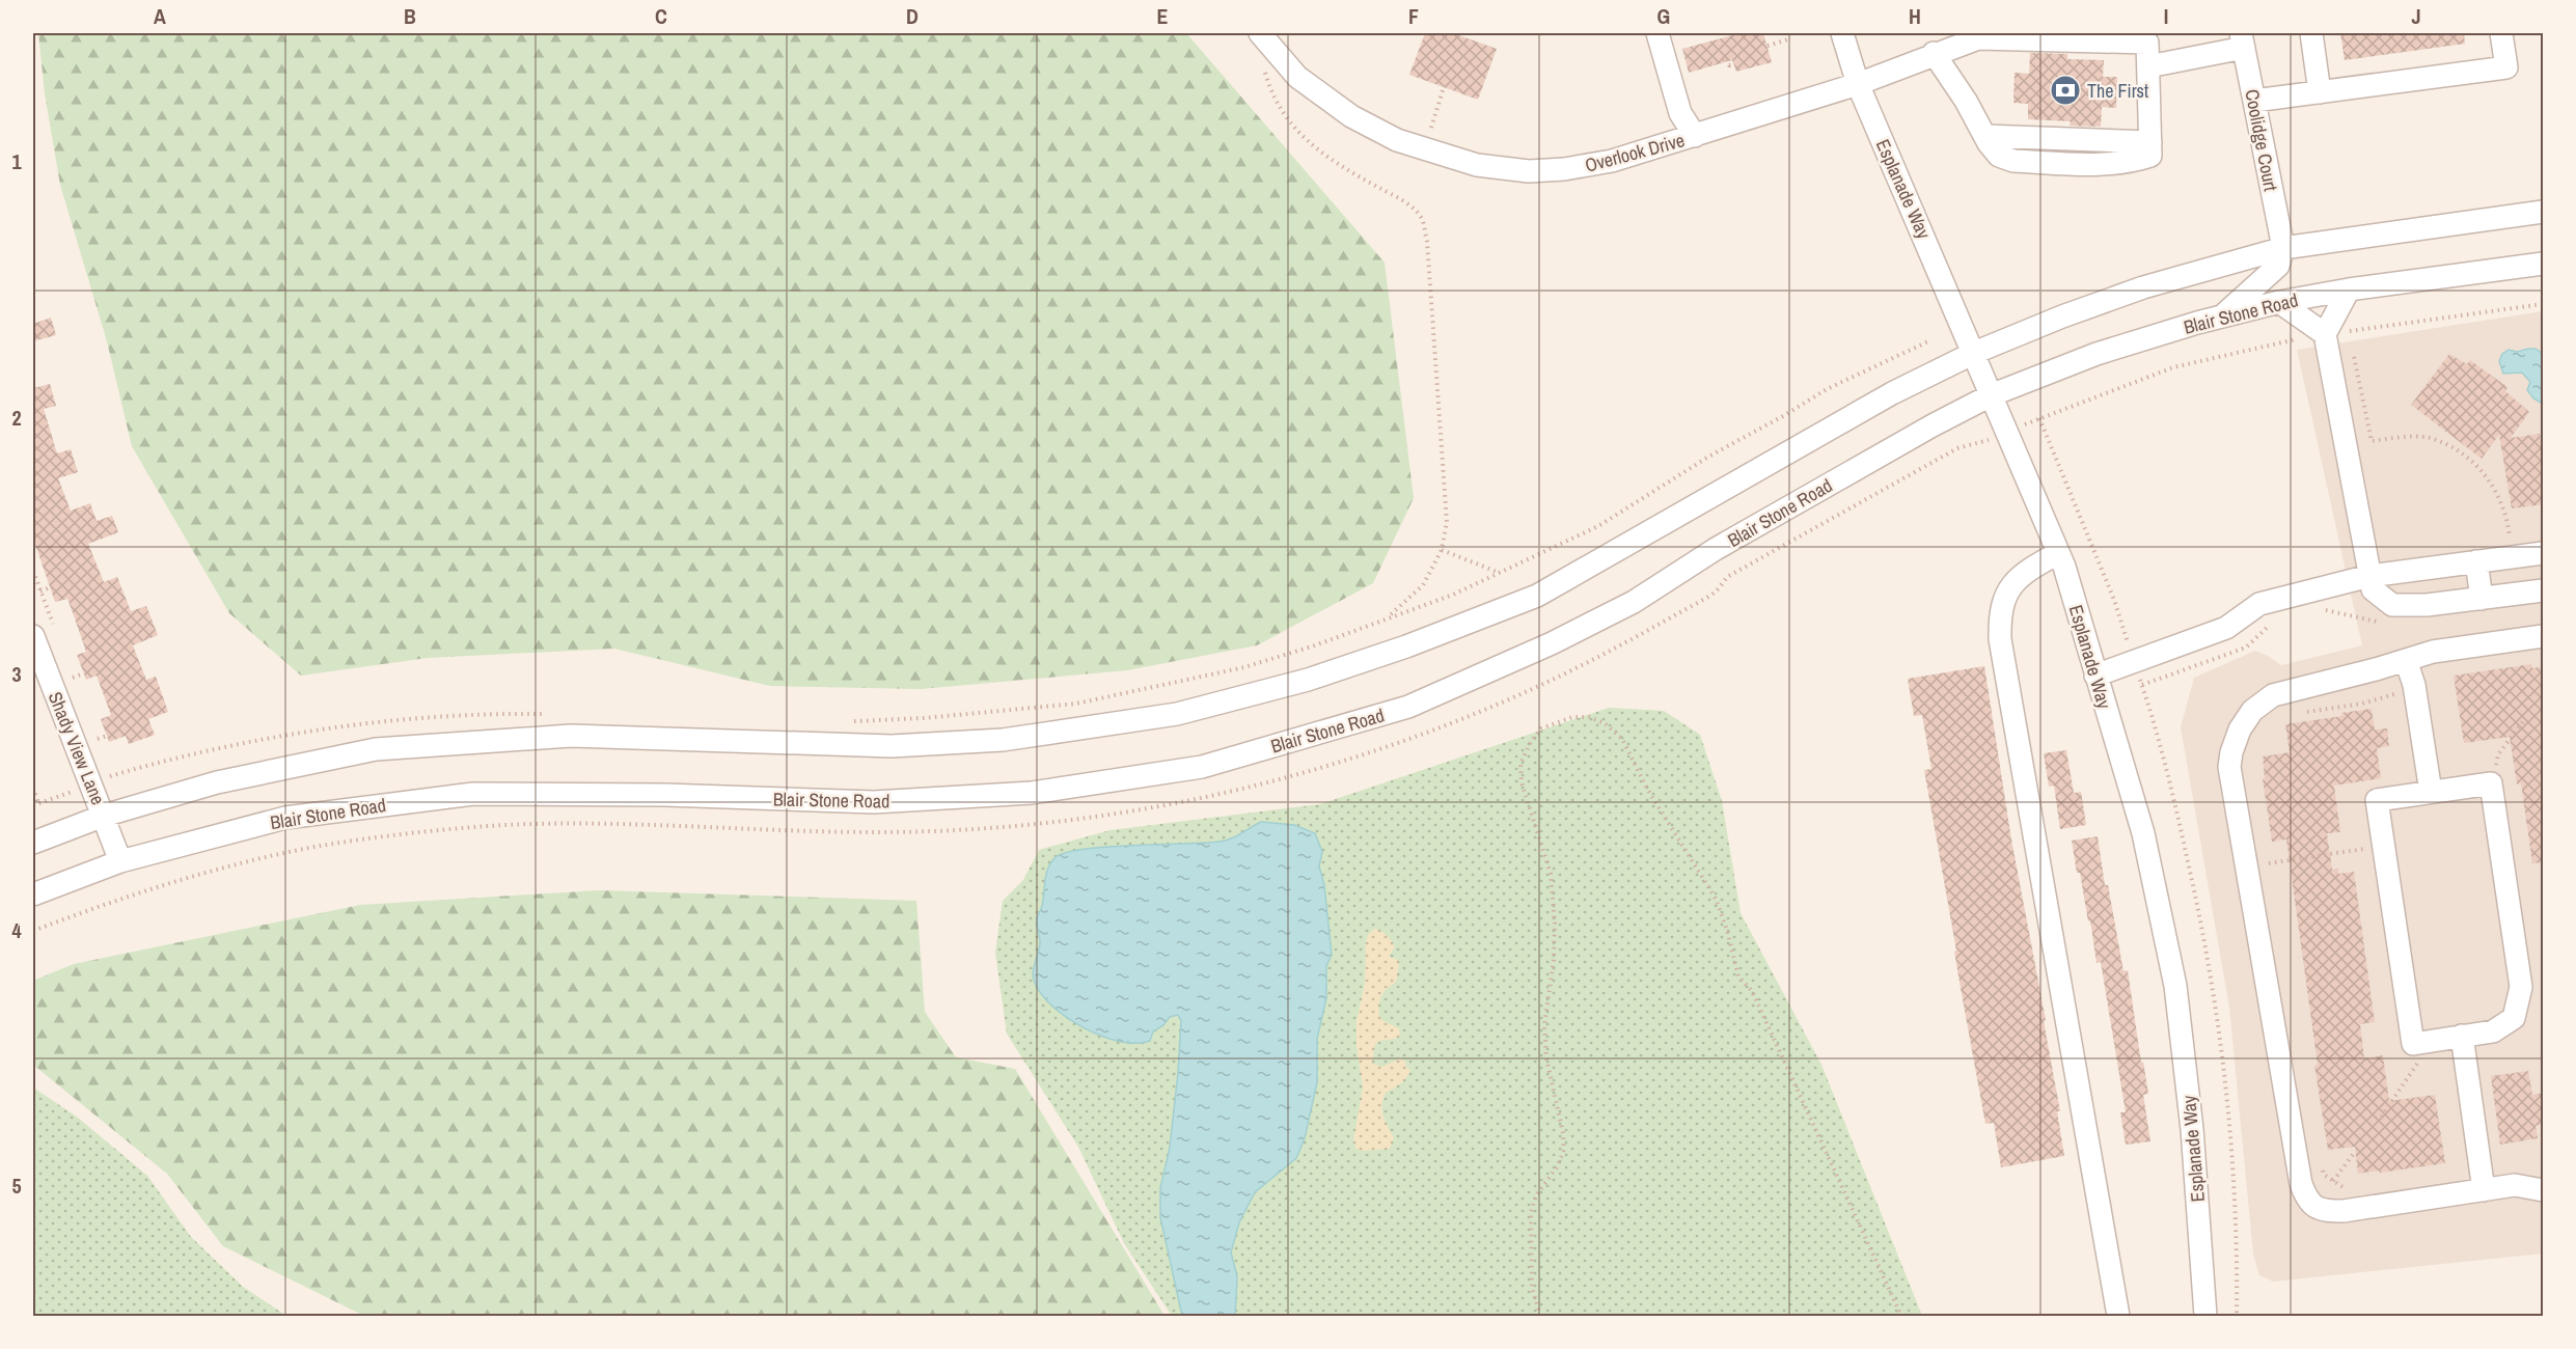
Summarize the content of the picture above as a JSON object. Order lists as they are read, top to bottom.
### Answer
{
  "streets": {
    "street": [
      "Coolidge Court",
      "Overlook Drive",
      "Esplanade Way",
      "Blair Stone Road",
      "Shady View Lane"
    ]
  },
  "crossings": [
    ["Overlook Drive", "Esplanade Way"],
    ["Esplanade Way", "Blair Stone Road"],
    ["Blair Stone Road", "Shady View Lane"]
  ],
  "places": {
    "bank": ["The First"]
  },
  "grid": {
    "columns": [
      "A",
      "B",
      "C",
      "D",
      "E",
      "F",
      "G",
      "H",
      "I",
      "J"
    ],
    "rows": [
      "1",
      "2",
      "3",
      "4",
      "5"
    ]
  }
}
